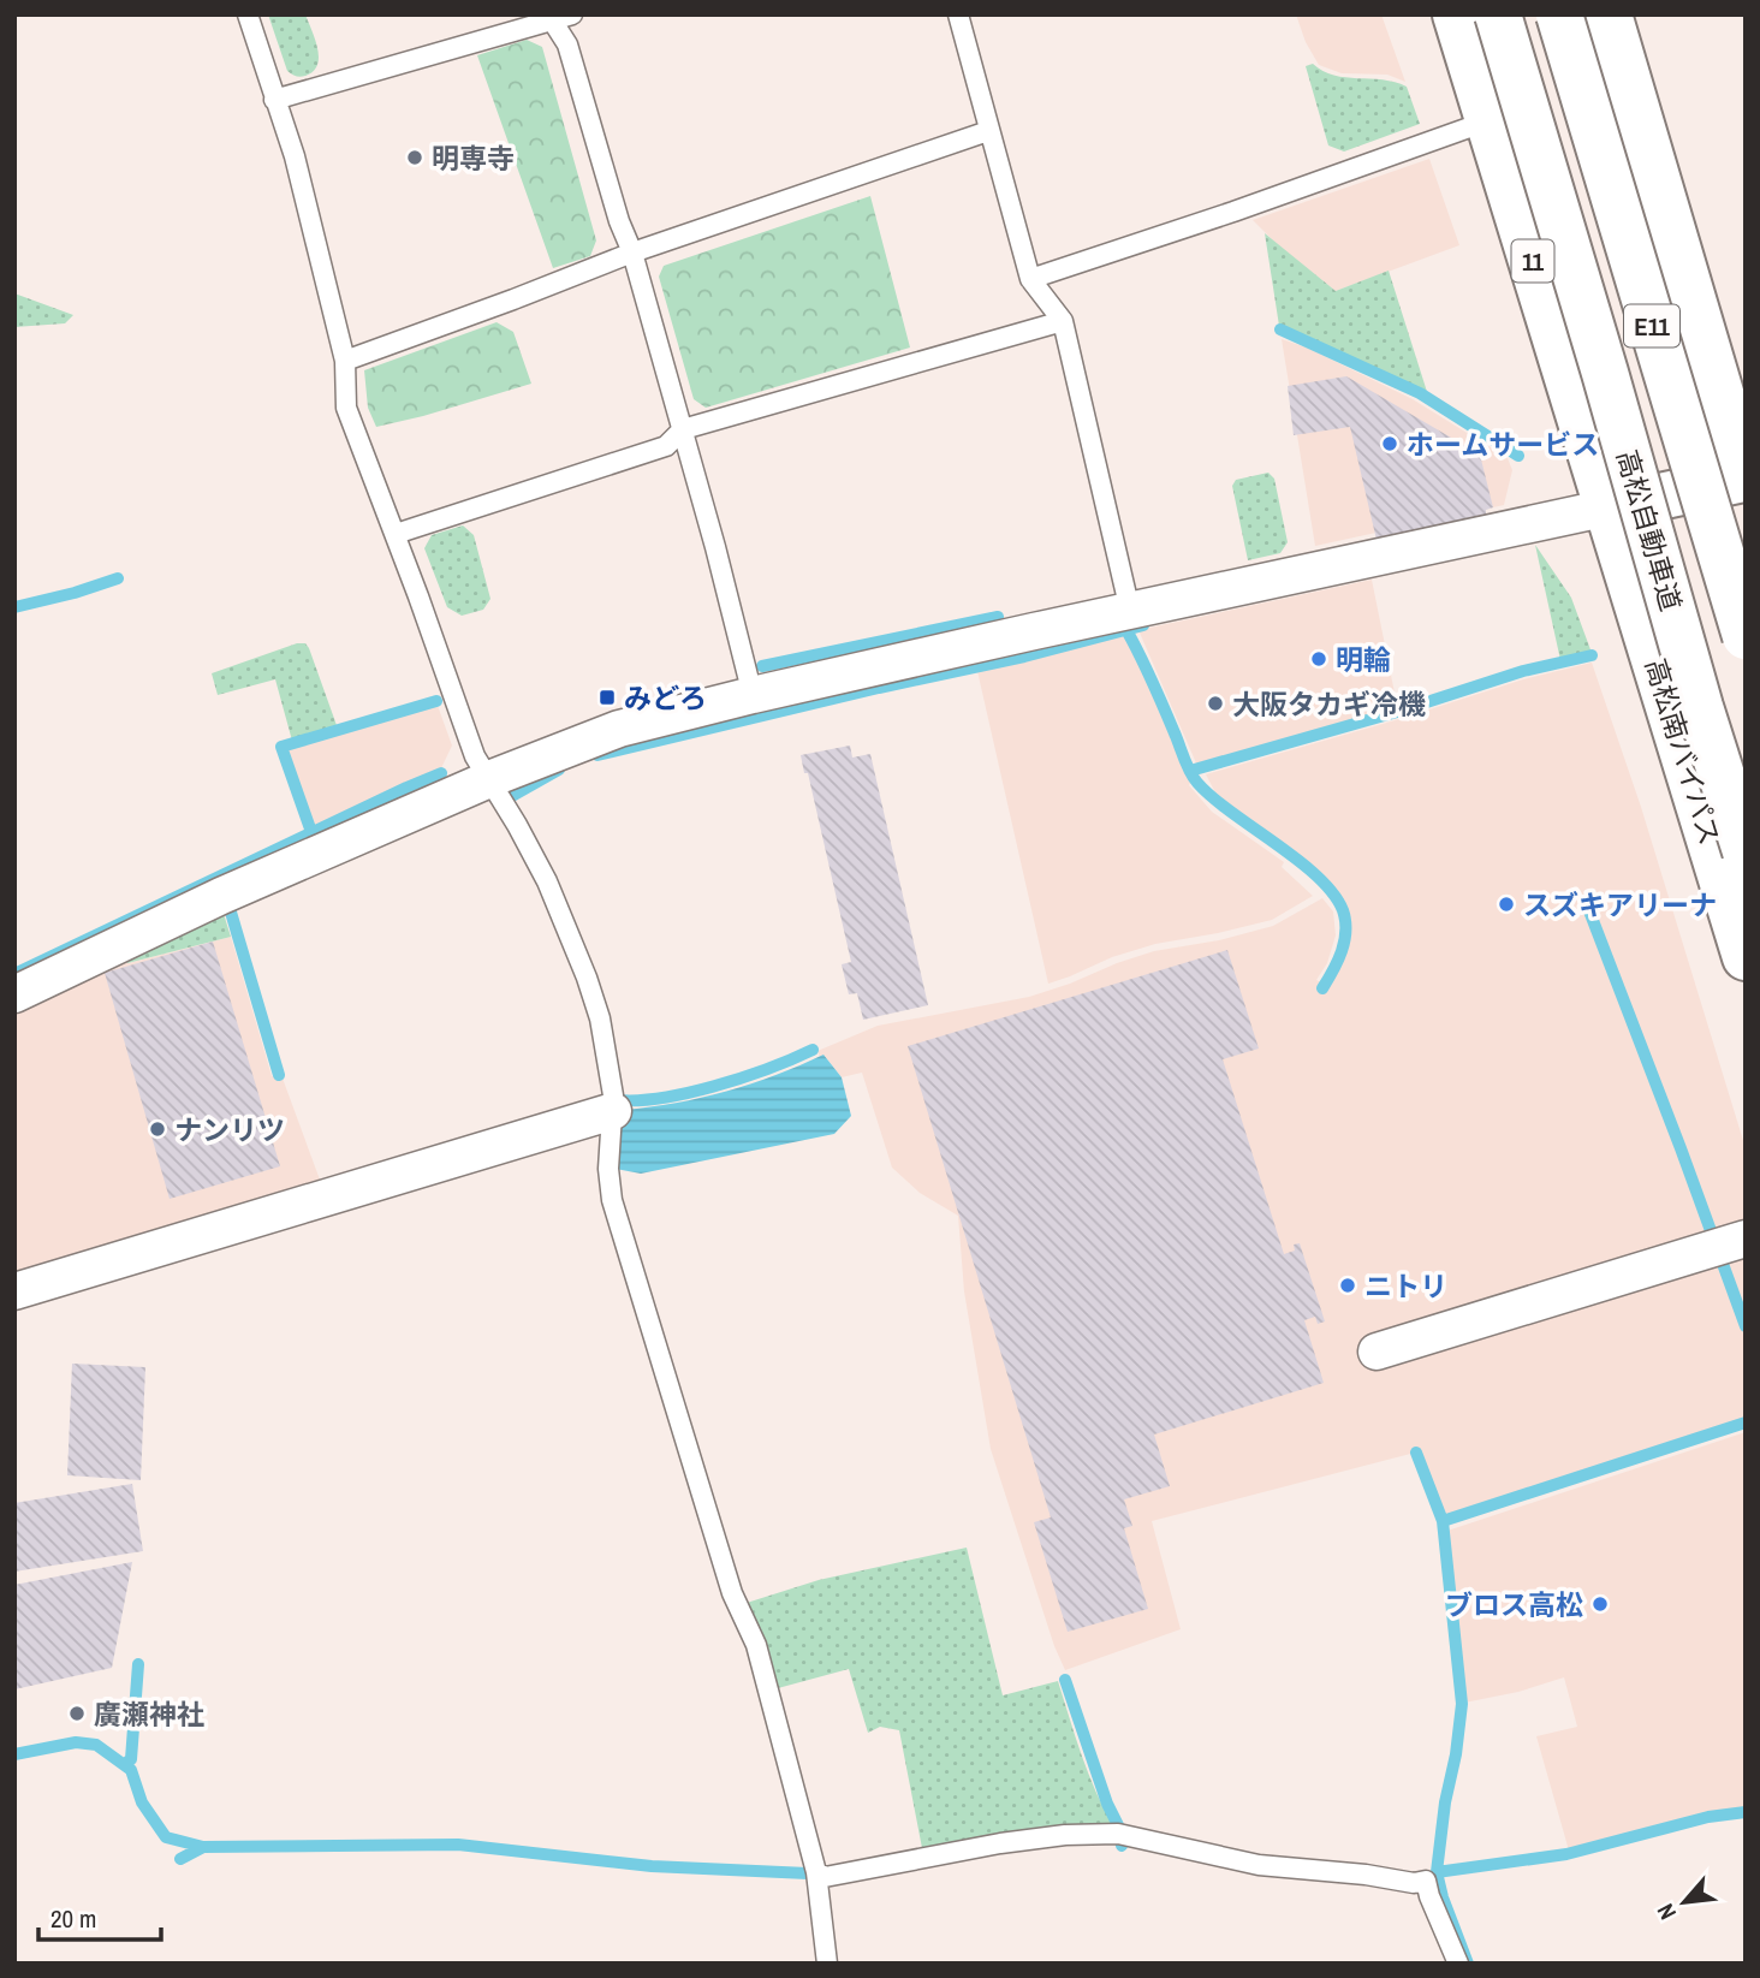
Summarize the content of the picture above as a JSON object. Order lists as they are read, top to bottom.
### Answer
{
  "streets": {
    "main road": [
      "11",
      "E11",
      "高松自動車道",
      "高松南バイパス"
    ]
  },
  "crossings": [
    ["11", "高松南バイパス"]
  ],
  "places": {
    "other": [
      "明専寺",
      "ホームサービス",
      "明輪",
      "大阪タカギ冷機",
      "スズキアリーナ",
      "ナンリツ",
      "ニトリ",
      "ブロス高松",
      "廣瀬神社"
    ],
    "transit": ["みどろ"]
  },
  "scale_bar": "20 m",
  "north": "bottom left"
}
